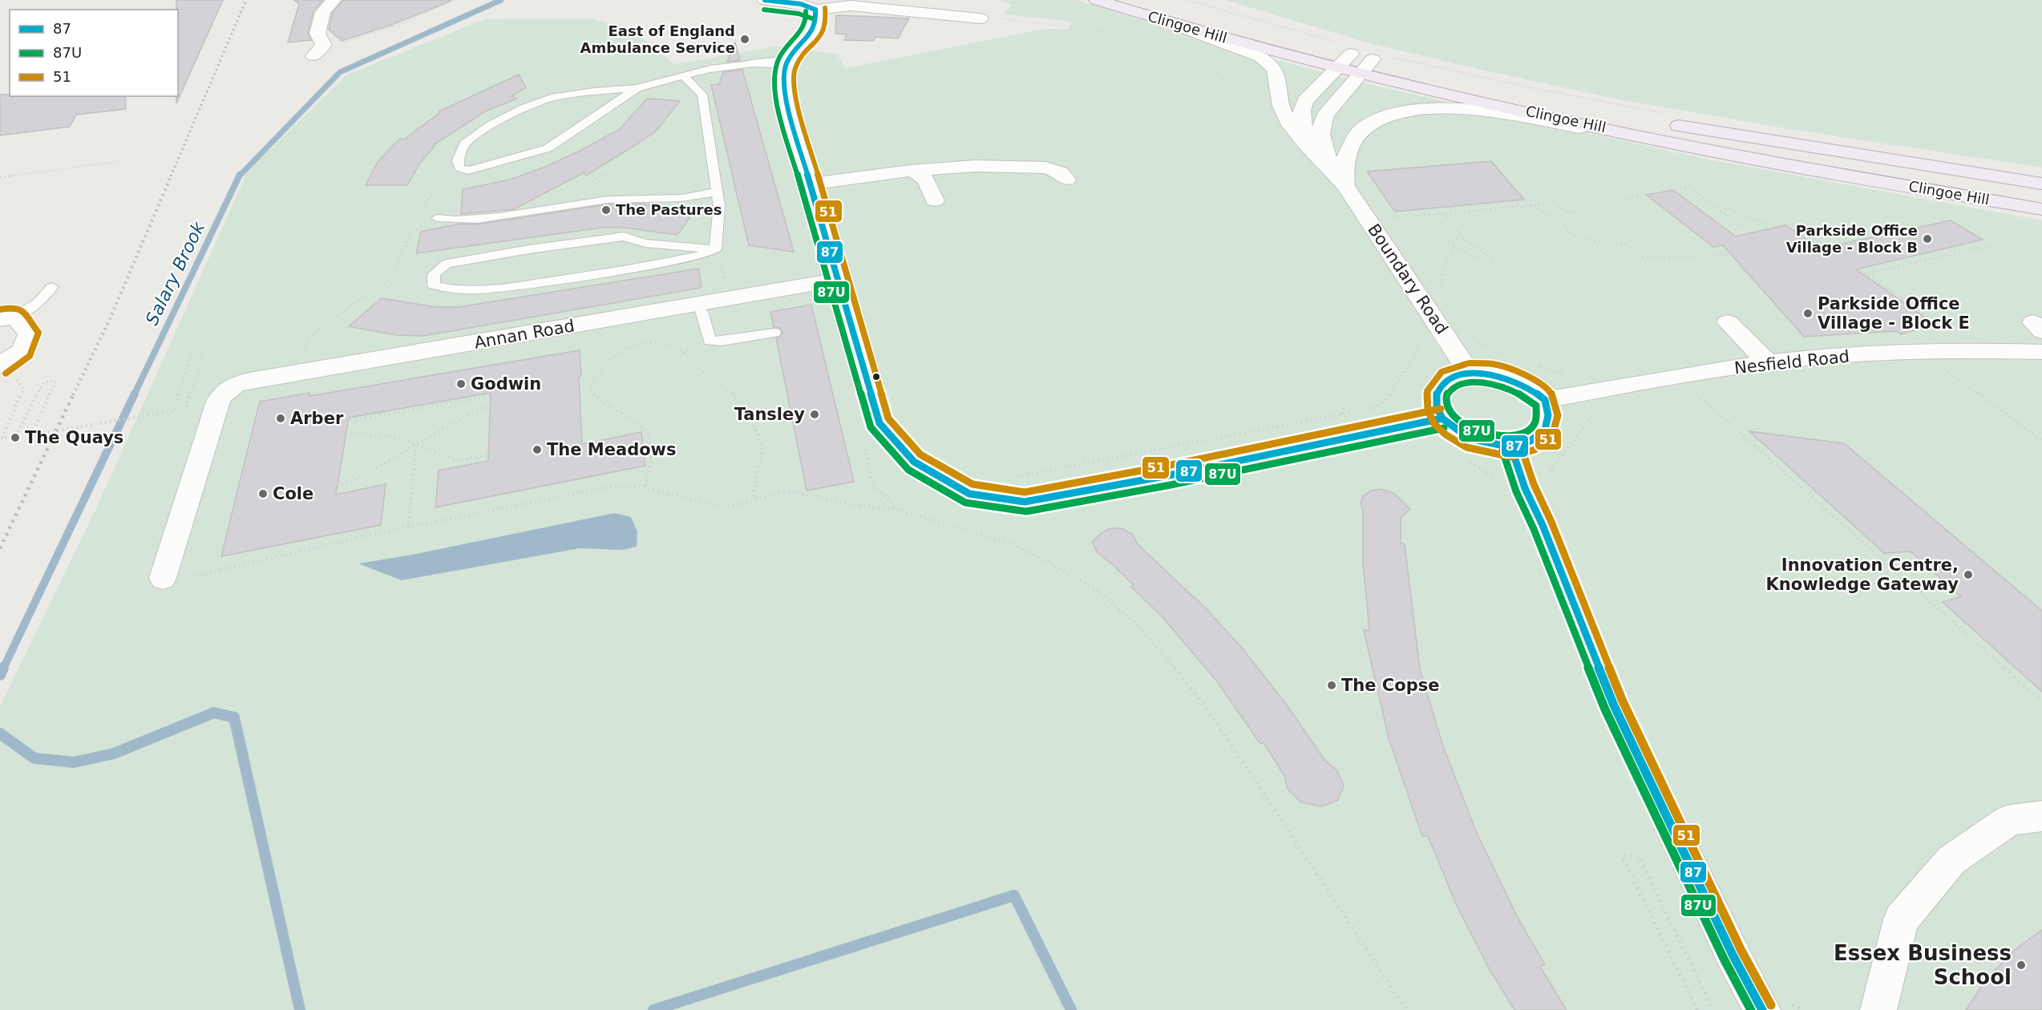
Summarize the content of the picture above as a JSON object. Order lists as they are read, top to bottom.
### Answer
{
  "streets": {
    "main road": ["Clingoe Hill"],
    "street": ["Boundary Road", "Annan Road", "Nesfield Road"]
  },
  "crossings": [
    ["Clingoe Hill", "Boundary Road"],
    ["Boundary Road", "Nesfield Road"]
  ],
  "water": ["Salary Brook"],
  "places": [
    "East of England Ambulance Service",
    "The Pastures",
    "Parkside Office Village - Block B",
    "Parkside Office Village - Block E",
    "Godwin",
    "Tansley",
    "Arber",
    "The Quays",
    "The Meadows",
    "Cole",
    "Innovation Centre, Knowledge Gateway",
    "The Copse",
    "Essex Business School"
  ],
  "lines": ["transit line 87", "transit line 51", "transit line 87U"],
  "legend": ["87", "87U", "51"]
}
